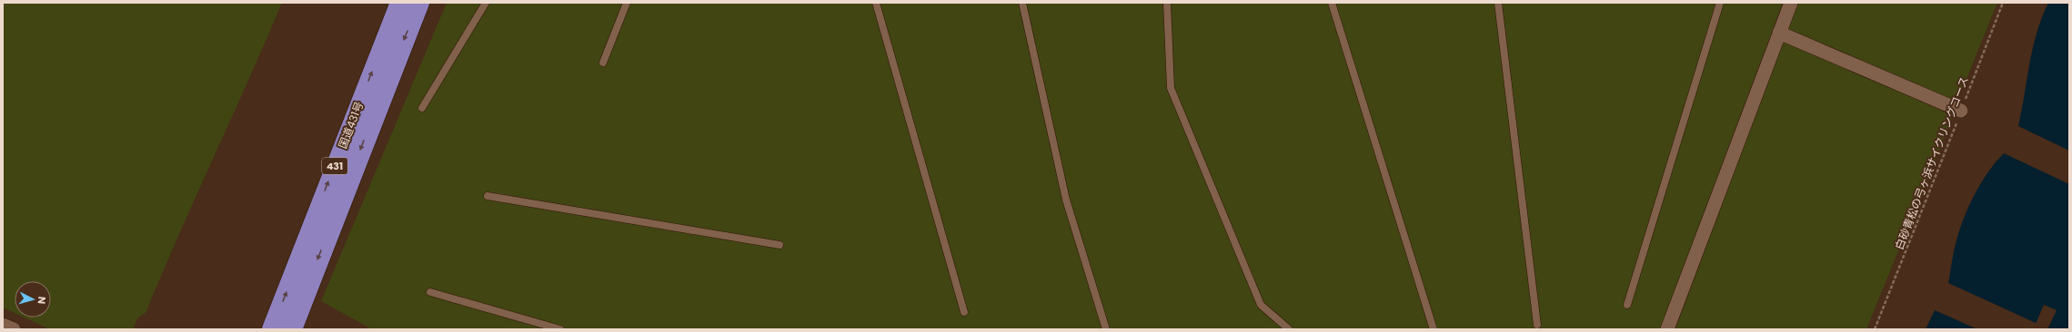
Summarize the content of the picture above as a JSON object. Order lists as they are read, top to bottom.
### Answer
{
  "streets": {
    "highway": ["国道431号", "431"],
    "path": ["白砂青松の弓ヶ浜サイクリングコース"]
  },
  "north": "right"
}
